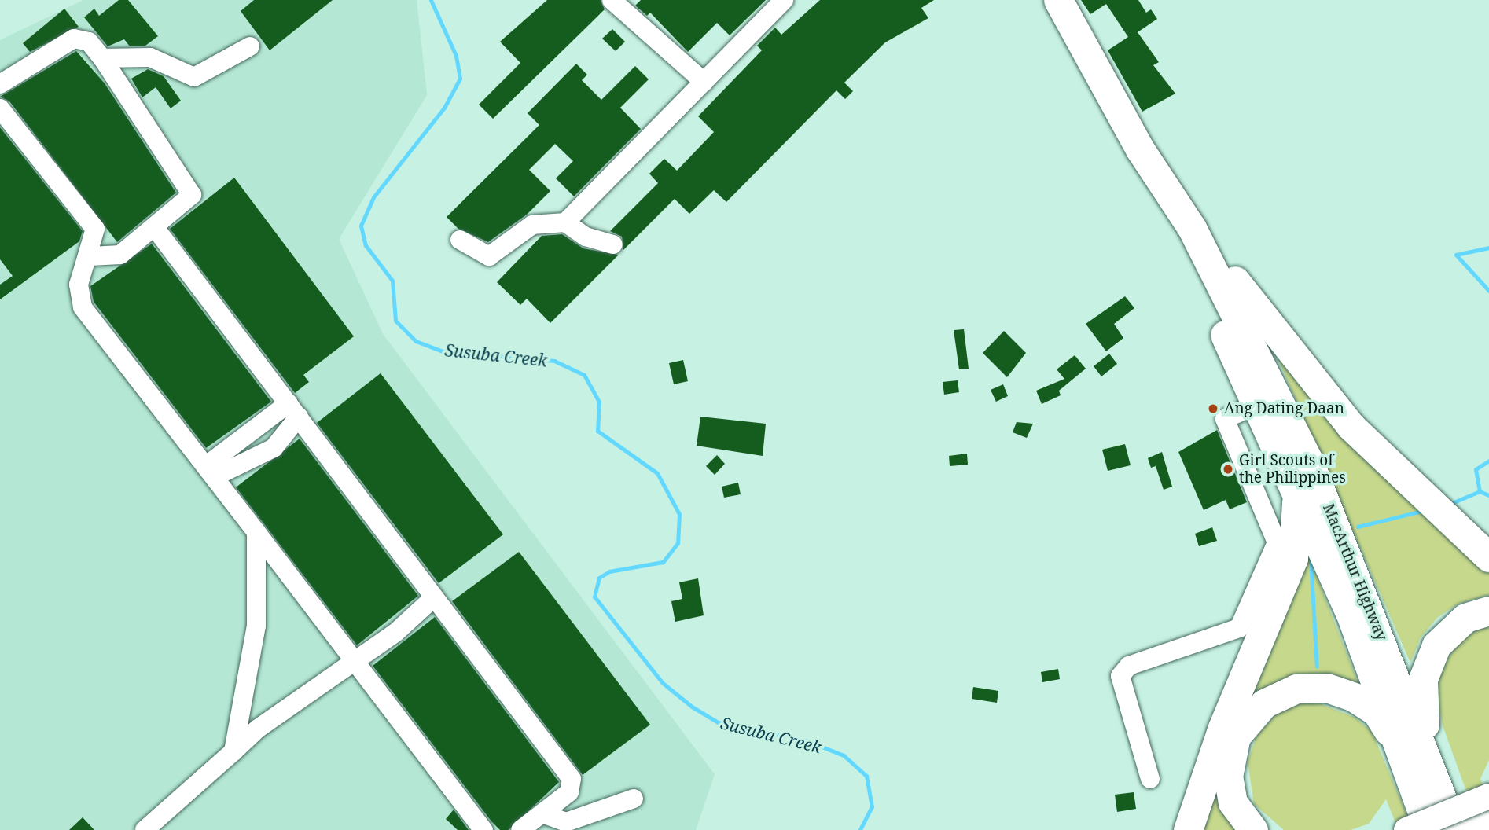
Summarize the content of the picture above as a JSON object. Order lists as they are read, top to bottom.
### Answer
{
  "streets": {
    "highway": ["MacArthur Highway"]
  },
  "water": ["Susuba Creek"],
  "places": ["Ang Dating Daan", "Girl Scouts of the Philippines"]
}
